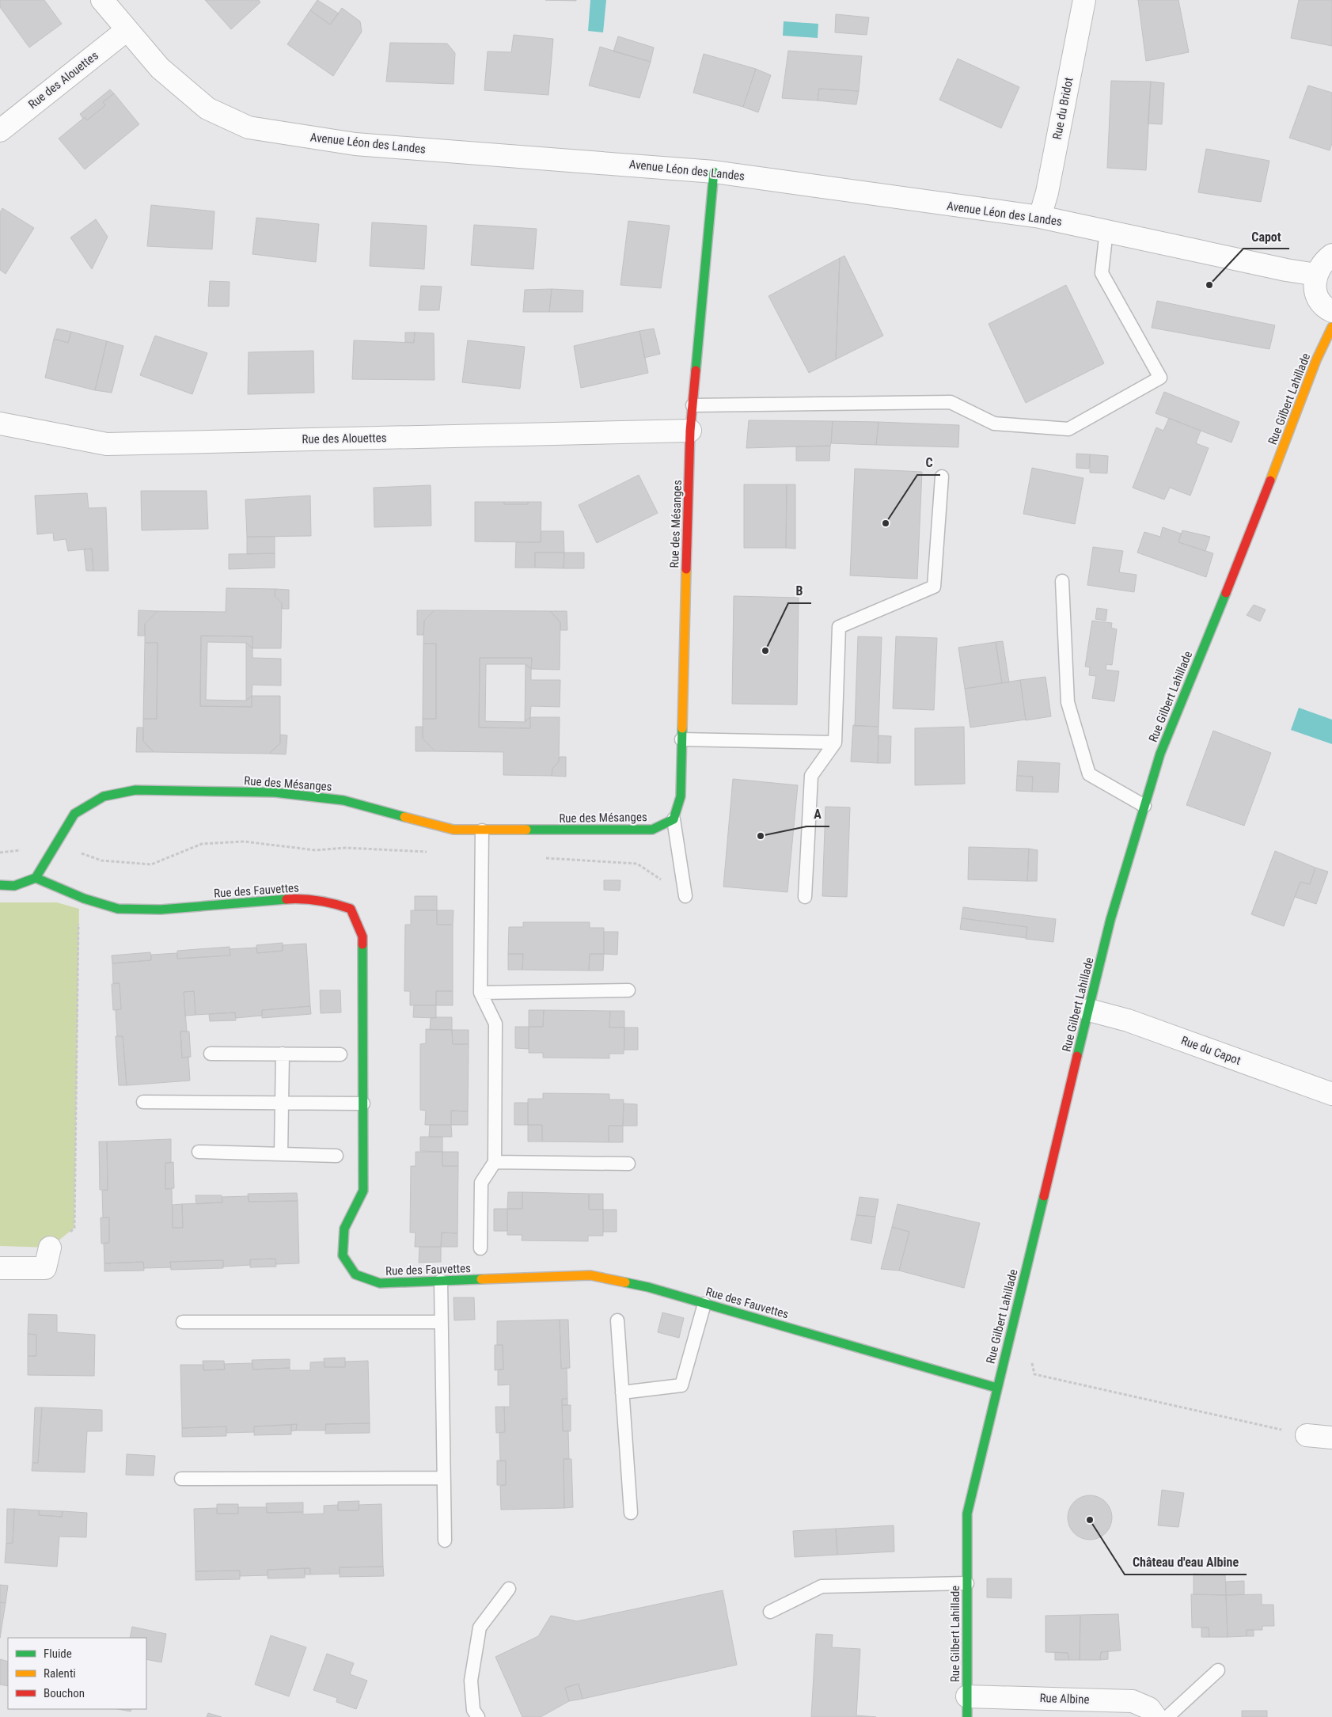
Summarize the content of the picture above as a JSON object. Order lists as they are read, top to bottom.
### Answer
{
  "streets": {
    "street": [
      "Rue des Alouettes",
      "Rue du Bridot",
      "Avenue Léon des Landes",
      "Rue Gilbert Lahillade",
      "Rue des Mésanges",
      "Rue des Fauvettes",
      "Rue du Capot",
      "Rue Albine"
    ]
  },
  "crossings": [
    ["Rue des Alouettes", "Avenue Léon des Landes"],
    ["Rue des Alouettes", "Rue des Mésanges"],
    ["Rue du Bridot", "Avenue Léon des Landes"],
    ["Avenue Léon des Landes", "Rue des Mésanges"],
    ["Rue Gilbert Lahillade", "Rue des Fauvettes"],
    ["Rue Gilbert Lahillade", "Rue du Capot"],
    ["Rue Gilbert Lahillade", "Rue Albine"],
    ["Rue des Mésanges", "Rue des Fauvettes"]
  ],
  "places": [
    "Capot",
    "C",
    "B",
    "A",
    "Château d'eau Albine"
  ],
  "legend": ["Fluide", "Ralenti", "Bouchon"]
}
